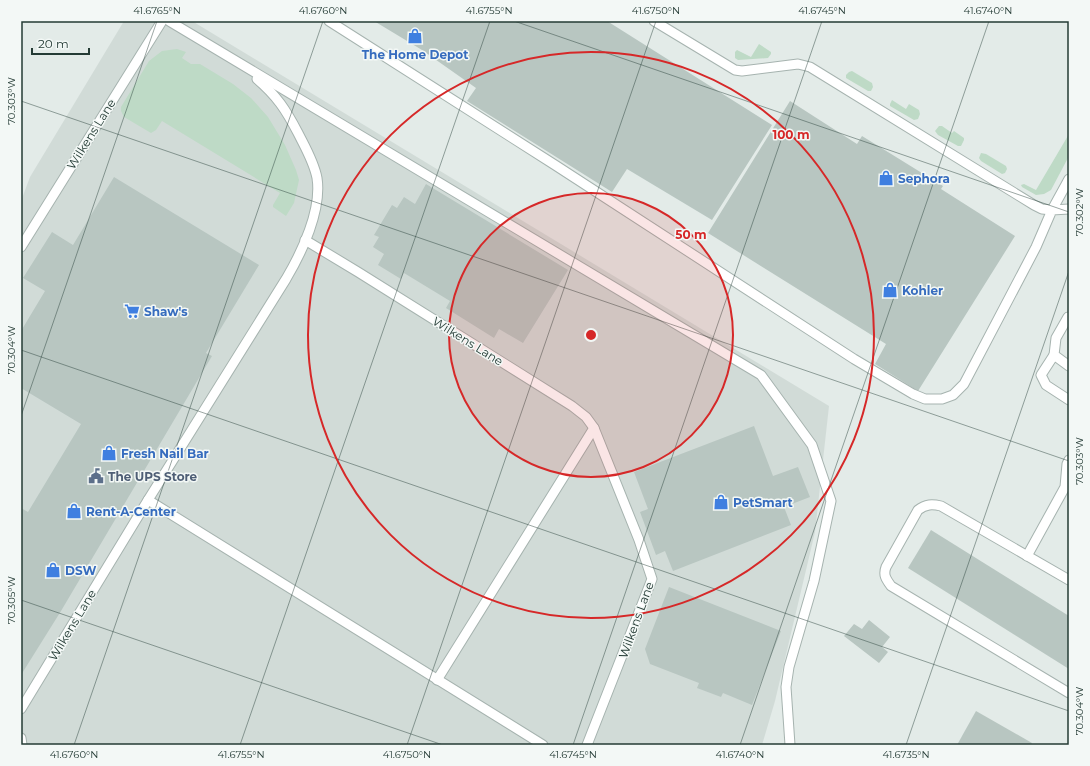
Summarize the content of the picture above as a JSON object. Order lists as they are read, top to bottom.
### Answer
{
  "streets": {
    "lane": ["Wilkens Lane"]
  },
  "places": {
    "shop": [
      "The Home Depot",
      "Sephora",
      "Kohler",
      "Fresh Nail Bar",
      "PetSmart",
      "Rent-A-Center",
      "DSW"
    ],
    "supermarket": ["Shaw's"],
    "public building": ["The UPS Store"]
  },
  "scale_bar": "20 m",
  "coordinates": [
    "41.6765°N",
    "41.6760°N",
    "41.6755°N",
    "41.6750°N",
    "41.6745°N",
    "41.6740°N",
    "70.303°W",
    "70.302°W",
    "70.304°W",
    "70.305°W",
    "41.6735°N"
  ],
  "rings": ["100 m", "50 m"]
}
